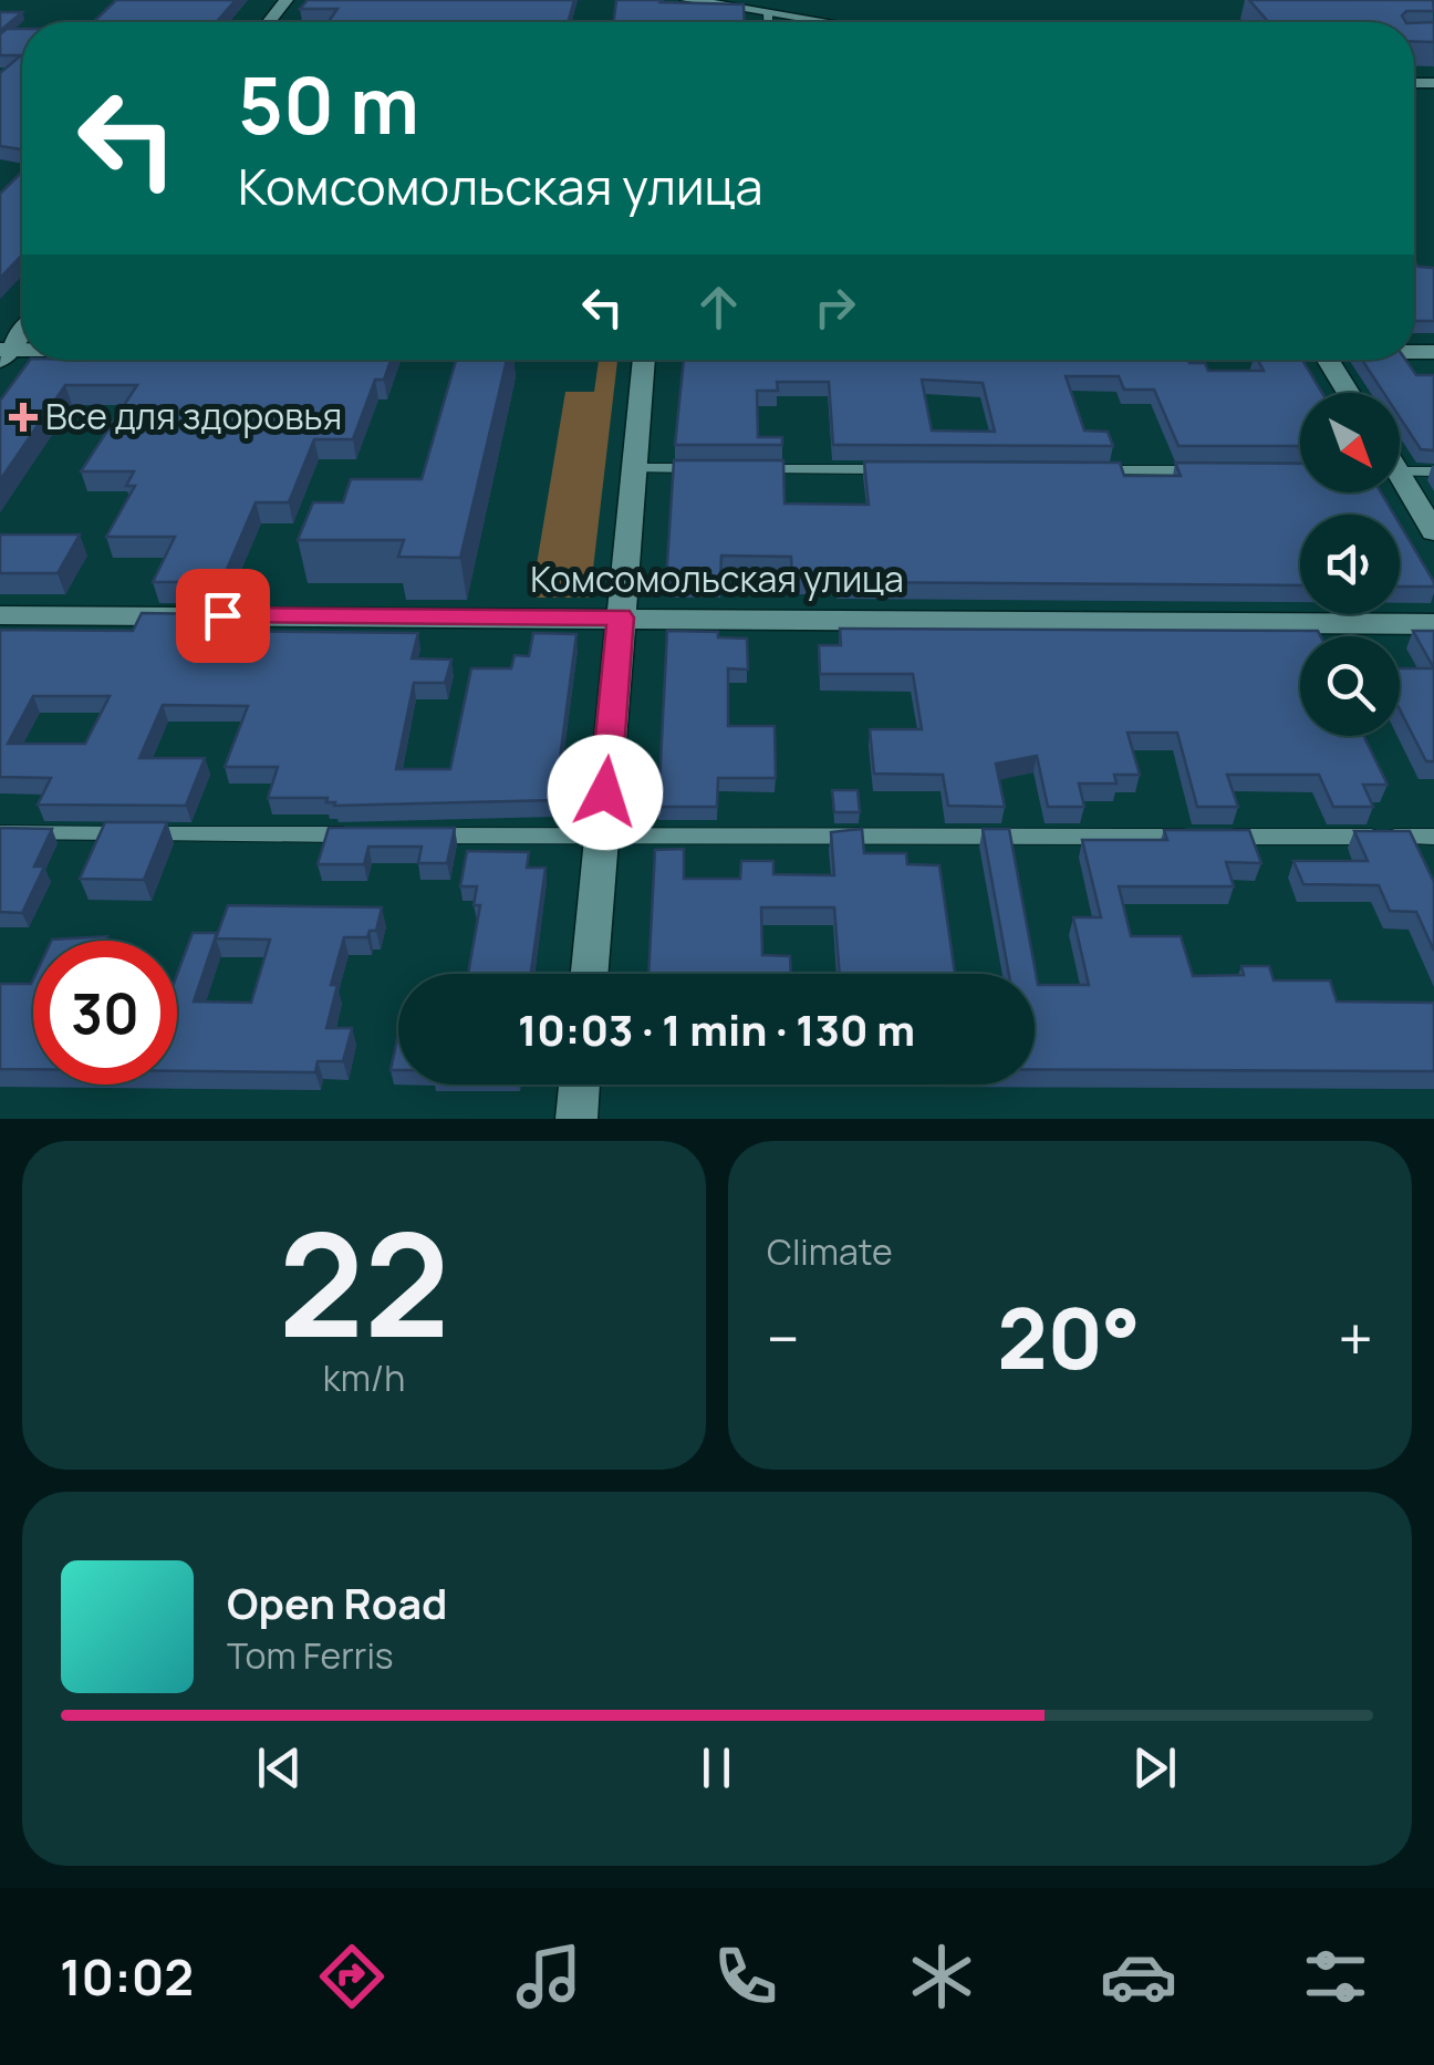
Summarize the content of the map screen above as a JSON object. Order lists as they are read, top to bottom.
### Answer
{
  "streets": {
    "street": ["Комсомольская улица"]
  },
  "places": {
    "health": ["Все для здоровья"]
  },
  "north": "bottom right",
  "page": {
    "turn": ["50 m", "Комсомольская улица"],
    "limit": "30",
    "trip": "10:03 · 1 min · 130 m",
    "tile": [
      ["22", "km/h"],
      "Climate"
    ],
    "heat": ["−", "20°", "+"],
    "song": ["Open Road", "Tom Ferris"],
    "tabs": "10:02"
  }
}
